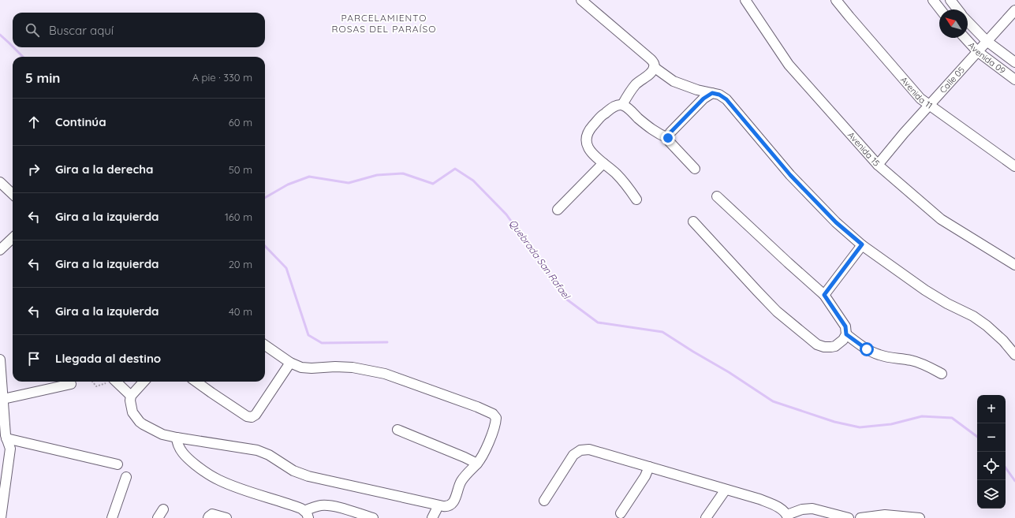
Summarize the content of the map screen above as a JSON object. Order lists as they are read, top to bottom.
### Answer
{
  "streets": {
    "street": [
      "Avenida 09",
      "Calle 05",
      "Avenida 11",
      "Avenida 15"
    ]
  },
  "crossings": [
    ["Avenida 09", "Calle 05"],
    ["Calle 05", "Avenida 11"],
    ["Calle 05", "Avenida 15"]
  ],
  "districts": ["PARCELAMIENTO ROSAS DEL PARAÍSO"],
  "water": ["Quebrada San Rafael"],
  "north": "top left",
  "page": {
    "search": "Buscar aquí",
    "heading": ["5 min", "A pie · 330 m"],
    "list": [
      ["Continúa", "60 m"],
      ["Gira a la derecha", "50 m"],
      ["Gira a la izquierda", "160 m"],
      ["Gira a la izquierda", "20 m"],
      ["Gira a la izquierda", "40 m"],
      "Llegada al destino"
    ],
    "map_buttons": ["+", "−"]
  }
}
